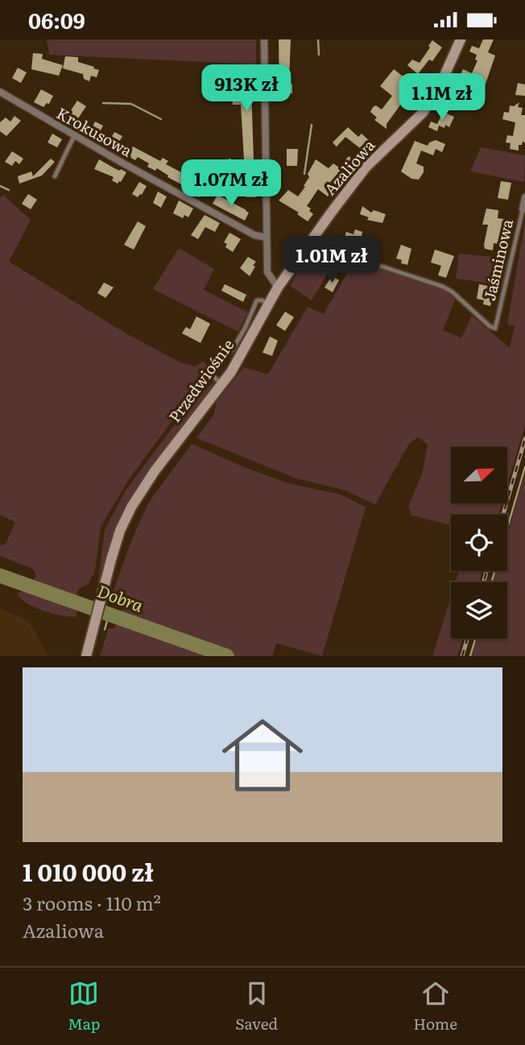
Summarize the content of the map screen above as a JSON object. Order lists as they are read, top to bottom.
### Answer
{
  "streets": {
    "street": [
      "Krokusowa",
      "Azaliowa",
      "Jaśminowa",
      "Przedwiośnie"
    ]
  },
  "crossings": [
    ["Azaliowa", "Jaśminowa"],
    ["Azaliowa", "Przedwiośnie"]
  ],
  "water": ["Dobra"],
  "north": "top right",
  "page": {
    "status": "06:09",
    "price": [
      "913K zł",
      "1.1M zł",
      "1.07M zł",
      "1.01M zł"
    ],
    "list": [
      {
        "name": "1 010 000 zł",
        "note": "3 rooms · 110 m² · Azaliowa"
      }
    ],
    "tabs": ["Map", "Saved", "Home"]
  }
}
